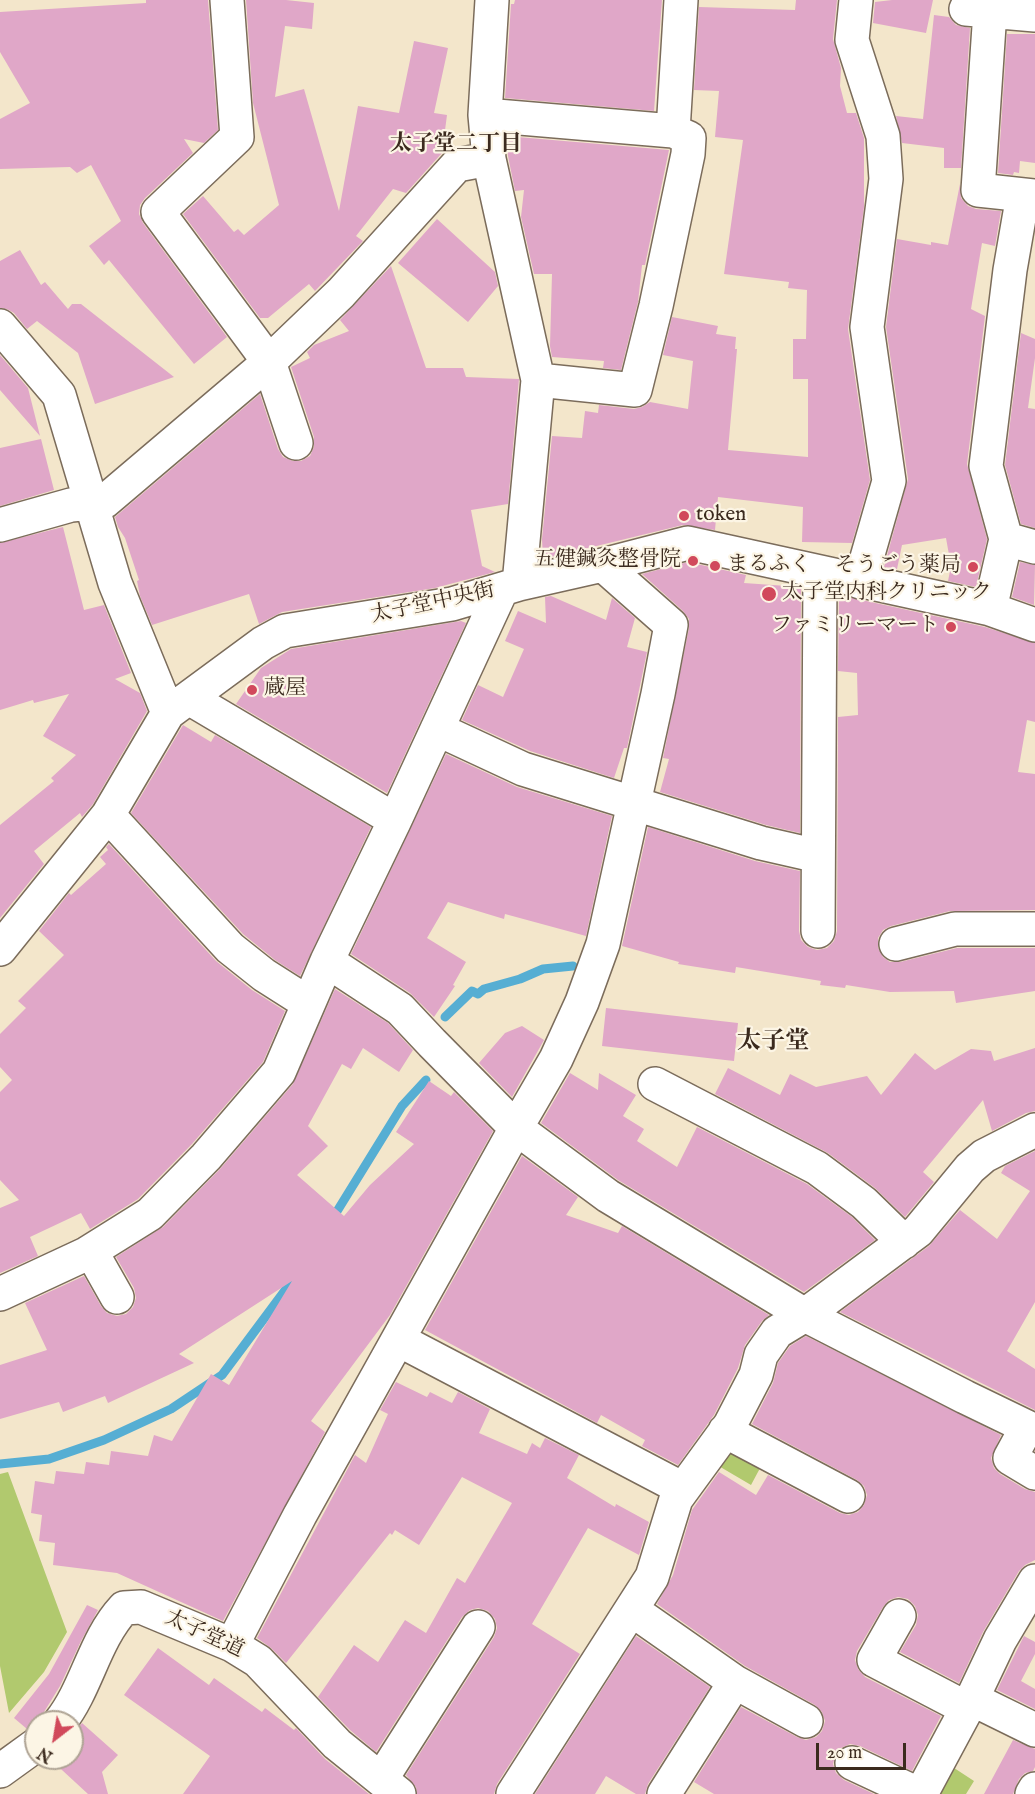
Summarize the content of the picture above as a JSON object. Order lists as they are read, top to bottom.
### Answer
{
  "streets": {
    "street": ["太子堂中央街", "太子堂道"]
  },
  "districts": ["太子堂二丁目", "太子堂"],
  "places": [
    "token",
    "五健鍼灸整骨院",
    "まるふく",
    "そうごう薬局",
    "太子堂内科クリニック",
    "ファミリーマート",
    "蔵屋"
  ],
  "scale_bar": "20 m",
  "north": "bottom left"
}
